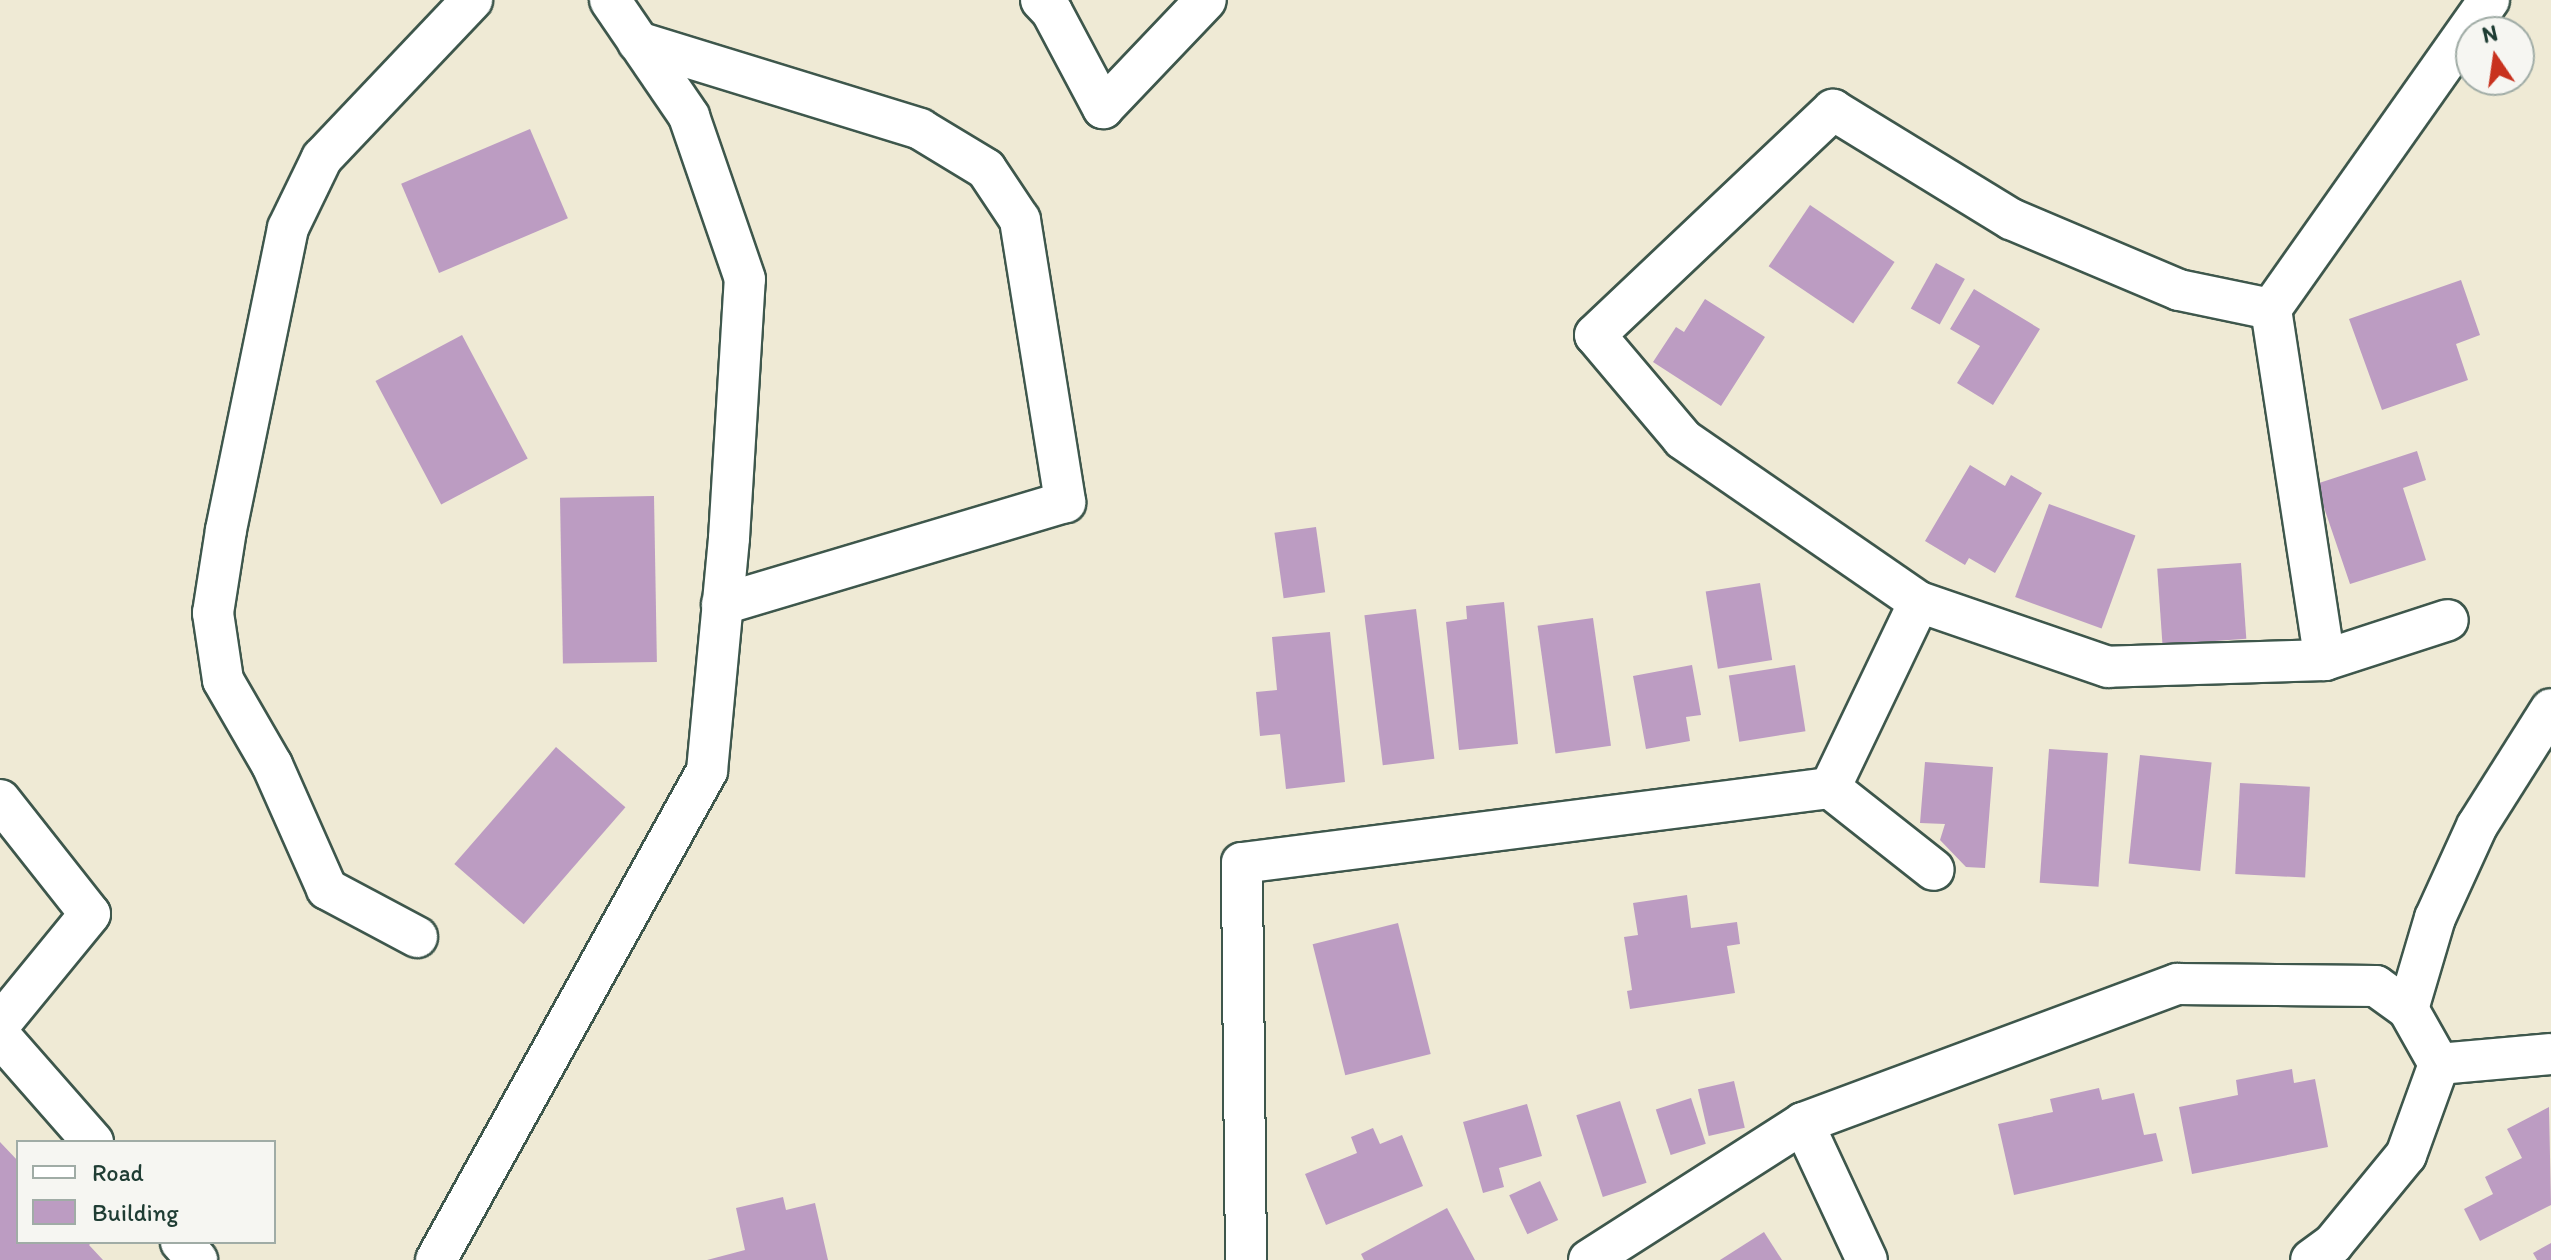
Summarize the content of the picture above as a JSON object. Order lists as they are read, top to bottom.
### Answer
{
  "legend": ["Road", "Building"],
  "north": "top"
}
